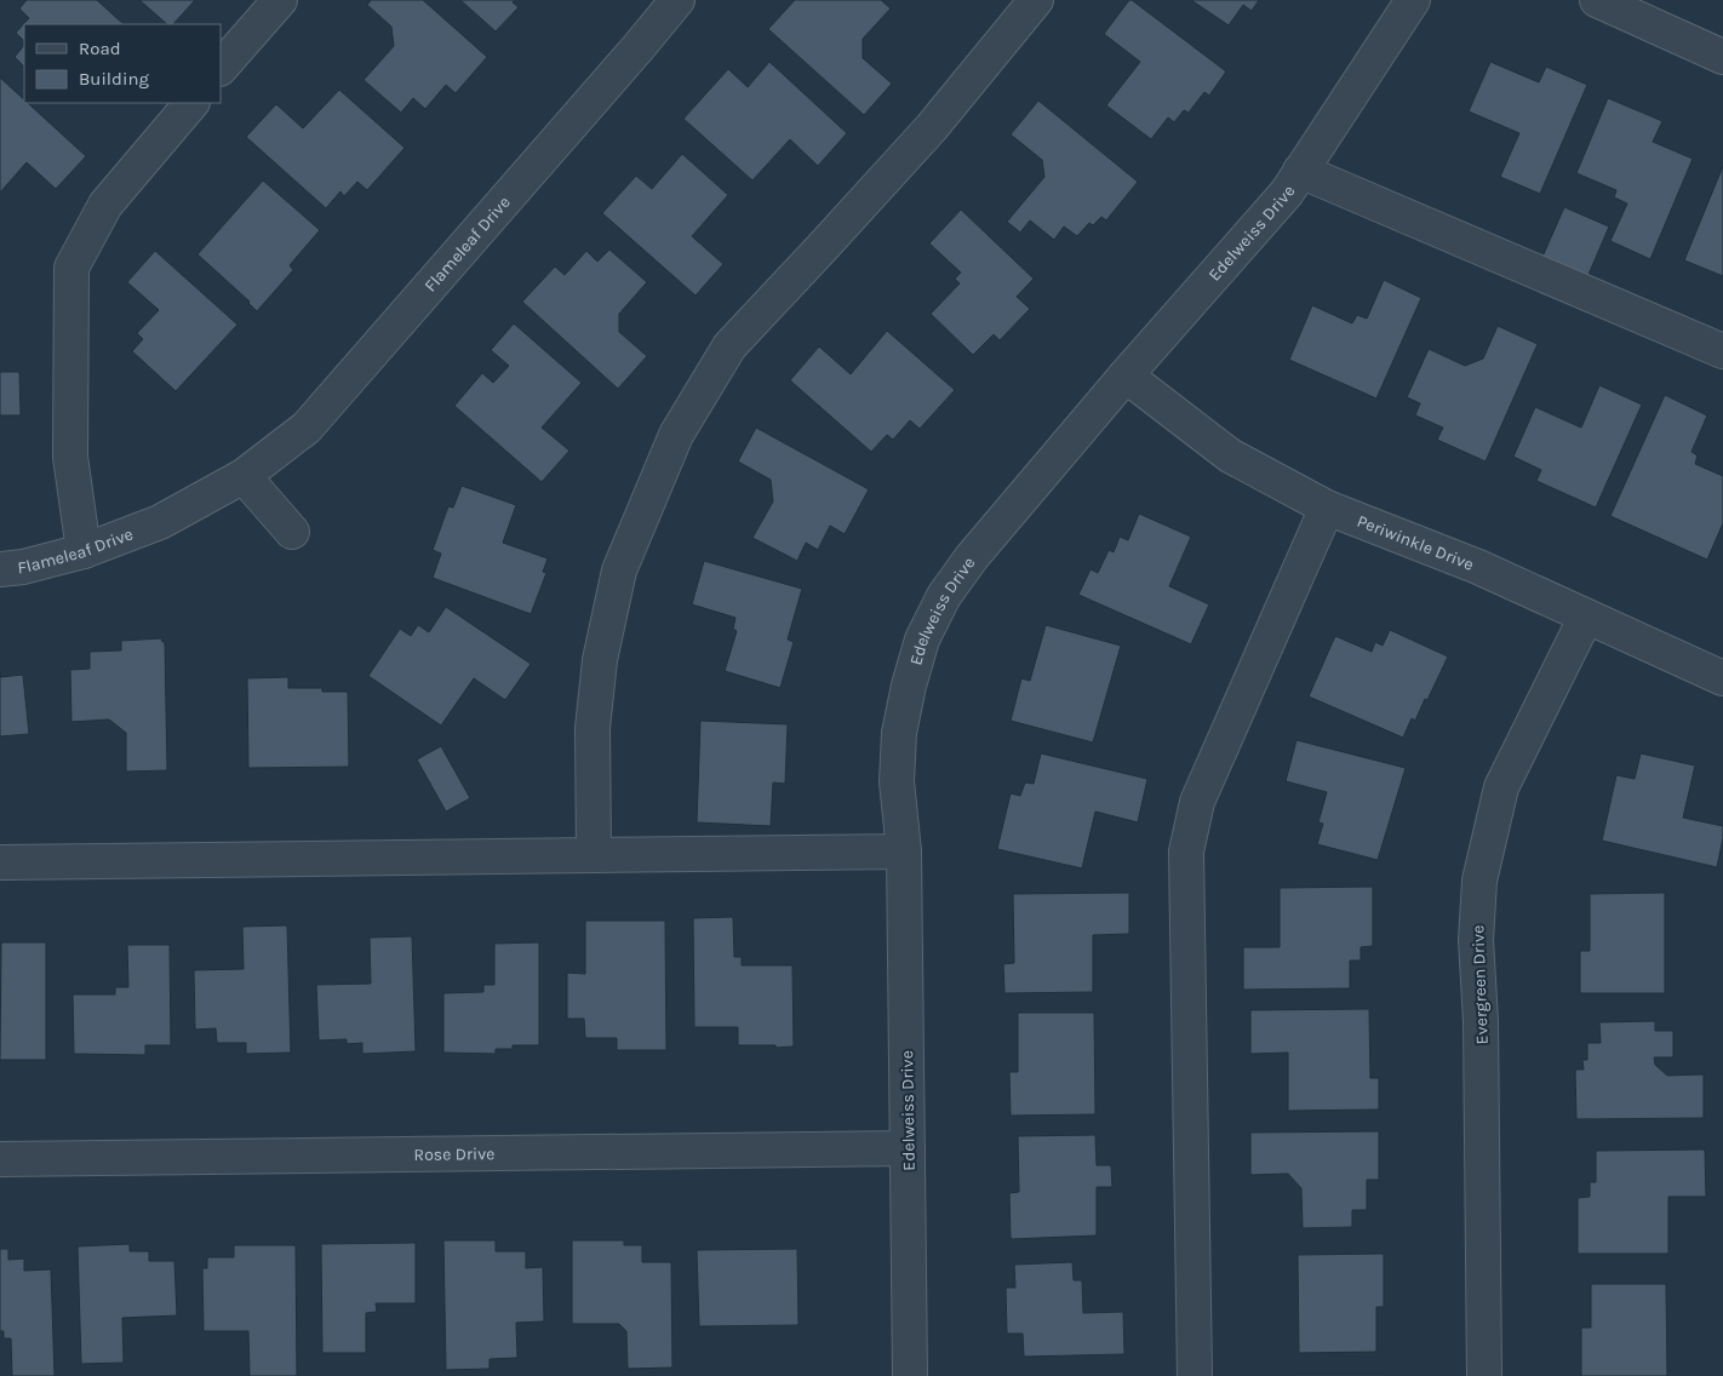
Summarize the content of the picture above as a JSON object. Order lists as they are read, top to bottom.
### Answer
{
  "streets": {
    "street": [
      "Edelweiss Drive",
      "Flameleaf Drive",
      "Periwinkle Drive",
      "Evergreen Drive",
      "Rose Drive"
    ]
  },
  "crossings": [
    ["Edelweiss Drive", "Periwinkle Drive"],
    ["Edelweiss Drive", "Rose Drive"],
    ["Periwinkle Drive", "Evergreen Drive"]
  ],
  "legend": ["Road", "Building"]
}
